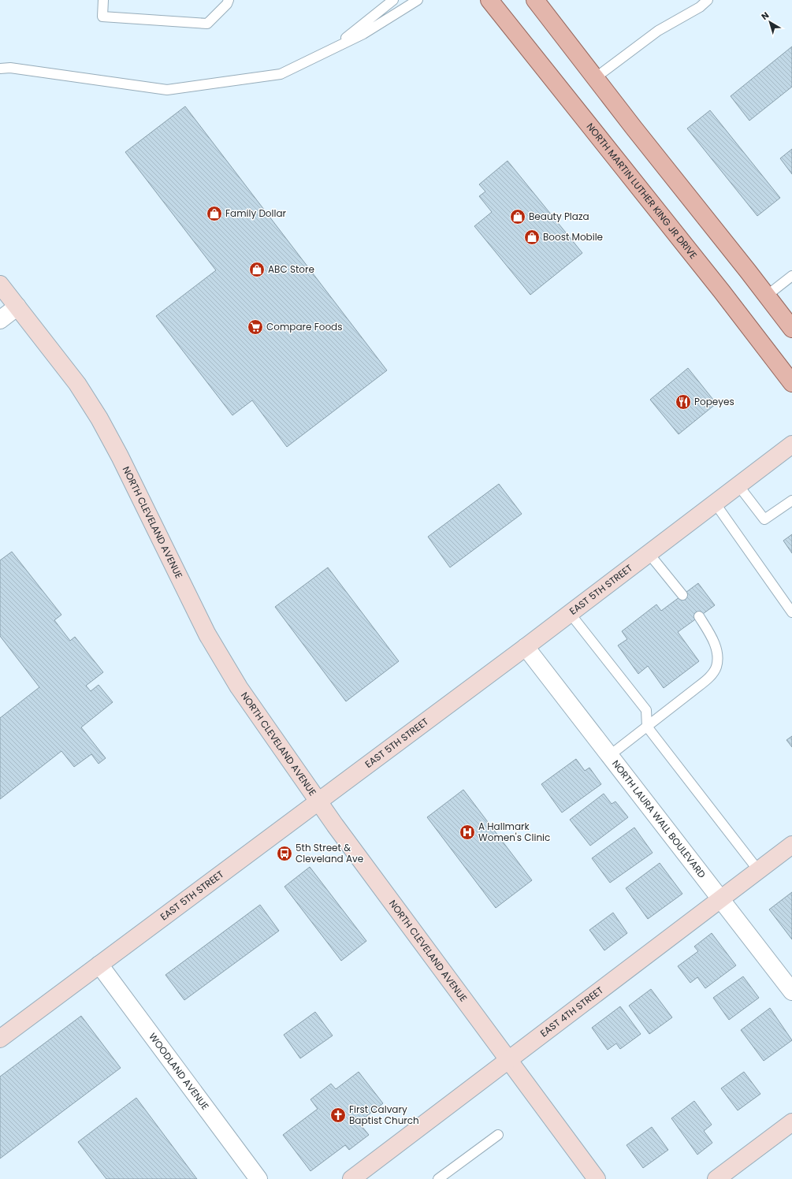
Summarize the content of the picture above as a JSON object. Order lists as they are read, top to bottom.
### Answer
{
  "streets": {
    "main road": ["NORTH MARTIN LUTHER KING JR DRIVE"],
    "street": [
      "NORTH CLEVELAND AVENUE",
      "EAST 5TH STREET",
      "NORTH LAURA WALL BOULEVARD",
      "EAST 4TH STREET",
      "WOODLAND AVENUE"
    ]
  },
  "crossings": [
    ["NORTH CLEVELAND AVENUE", "EAST 5TH STREET"],
    ["NORTH CLEVELAND AVENUE", "EAST 4TH STREET"],
    ["EAST 5TH STREET", "NORTH LAURA WALL BOULEVARD"],
    ["EAST 5TH STREET", "WOODLAND AVENUE"],
    ["NORTH LAURA WALL BOULEVARD", "EAST 4TH STREET"]
  ],
  "places": {
    "shop": [
      "Family Dollar",
      "Beauty Plaza",
      "Boost Mobile",
      "ABC Store"
    ],
    "supermarket": ["Compare Foods"],
    "restaurant": ["Popeyes"],
    "hospital": ["A Hallmark Women's Clinic"],
    "bus stop": ["5th Street & Cleveland Ave"],
    "church": ["First Calvary Baptist Church"]
  },
  "north": "top left"
}
